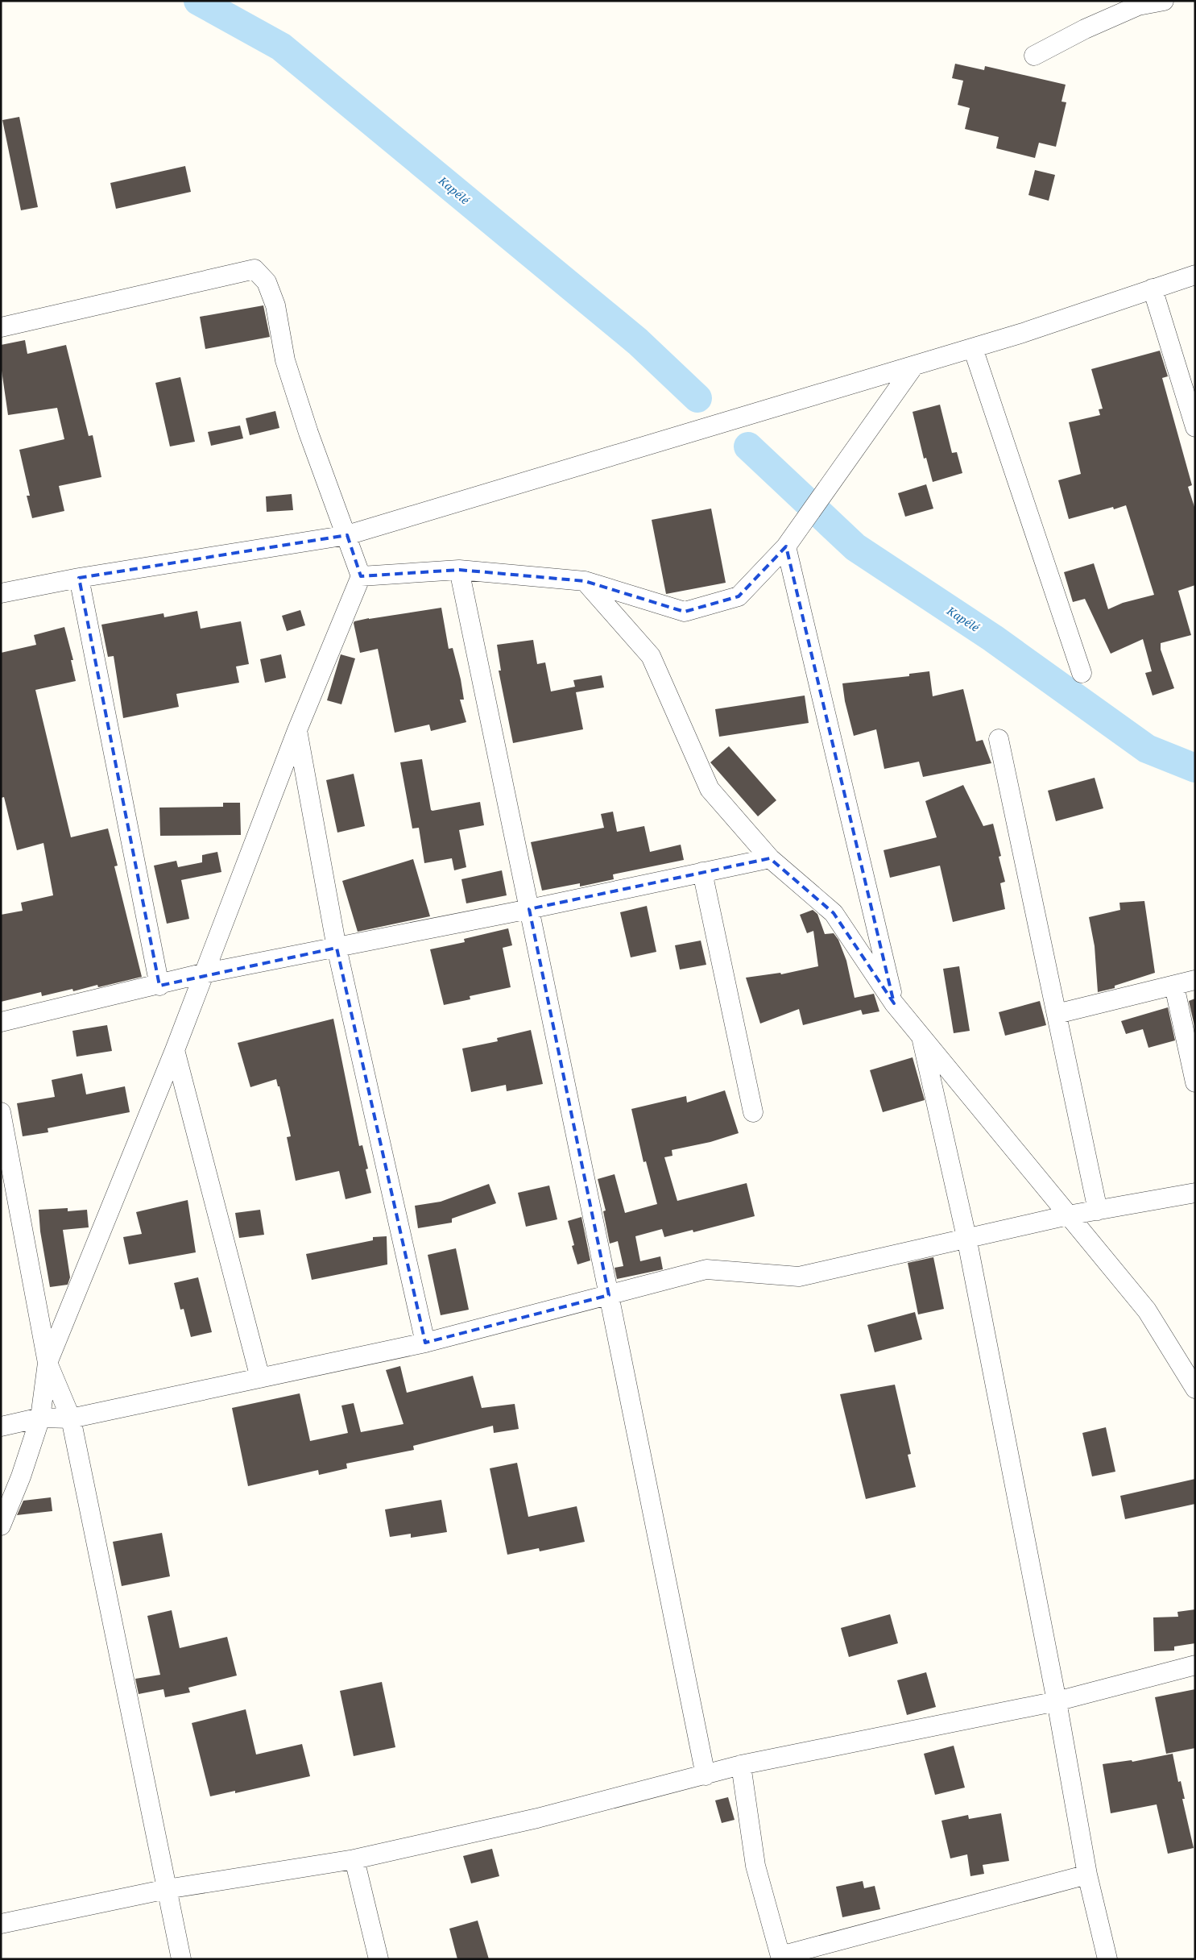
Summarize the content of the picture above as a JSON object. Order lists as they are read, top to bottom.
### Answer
{
  "water": ["Kapélé"]
}
